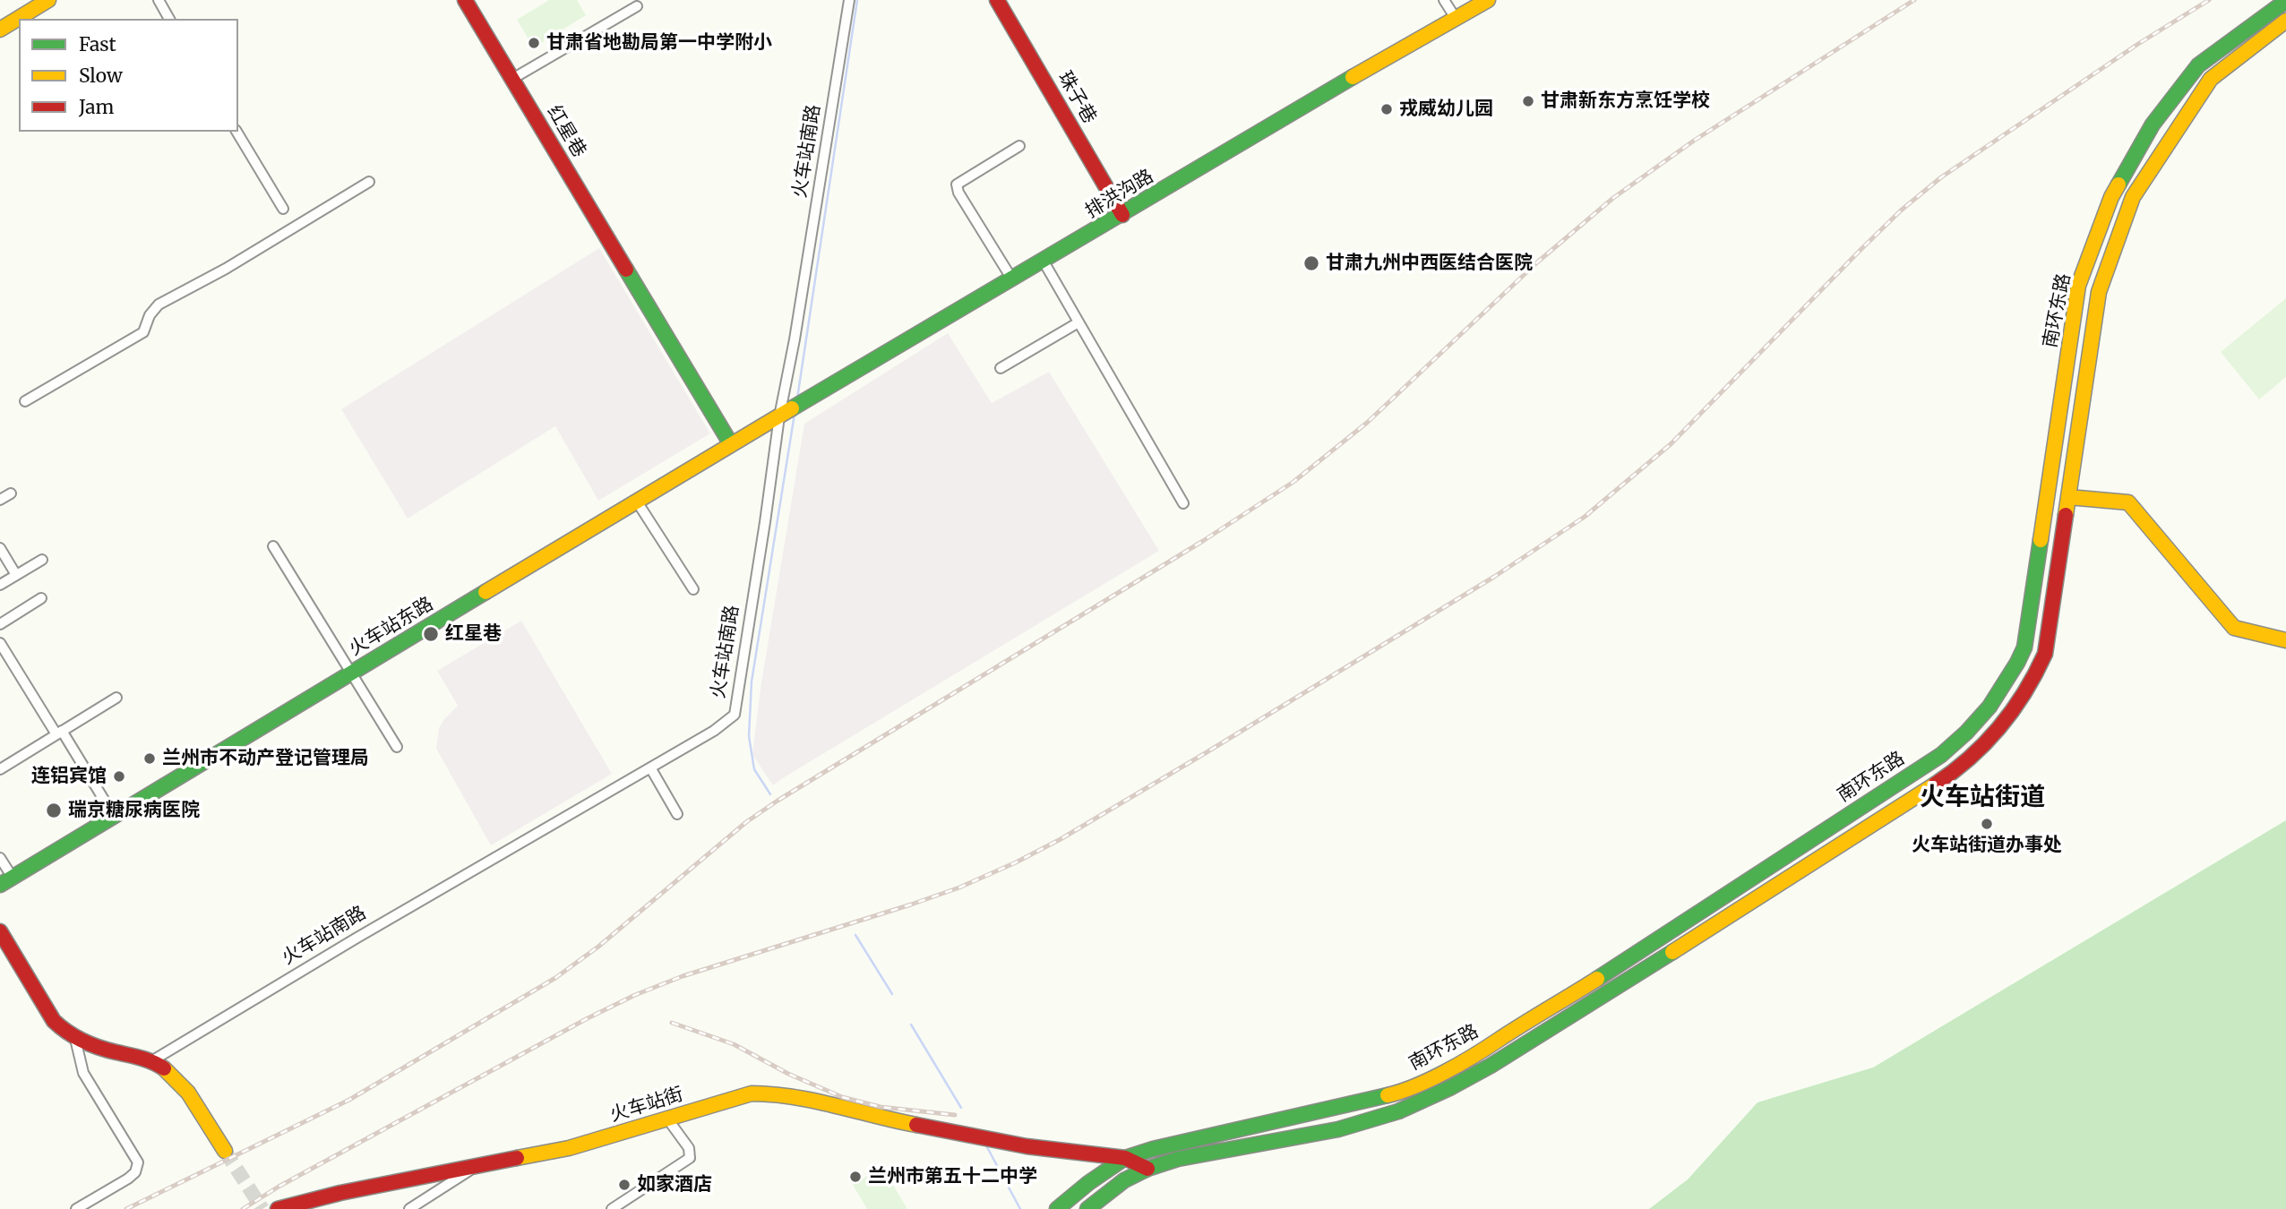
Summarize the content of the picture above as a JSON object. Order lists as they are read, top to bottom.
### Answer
{
  "streets": {
    "main road": [
      "珠子巷",
      "红星巷",
      "排洪沟路",
      "南环东路",
      "火车站东路",
      "火车站街"
    ],
    "street": ["火车站南路"]
  },
  "crossings": [
    ["珠子巷", "排洪沟路"],
    ["红星巷", "火车站东路"],
    ["火车站南路", "火车站东路"],
    ["排洪沟路", "火车站东路"],
    ["南环东路", "火车站街"]
  ],
  "districts": ["火车站街道"],
  "places": [
    "甘肃省地勘局第一中学附小",
    "甘肃新东方烹饪学校",
    "戎威幼儿园",
    "甘肃九州中西医结合医院",
    "红星巷",
    "兰州市不动产登记管理局",
    "连铝宾馆",
    "瑞京糖尿病医院",
    "火车站街道办事处",
    "兰州市第五十二中学",
    "如家酒店"
  ],
  "legend": ["Fast", "Slow", "Jam"]
}
